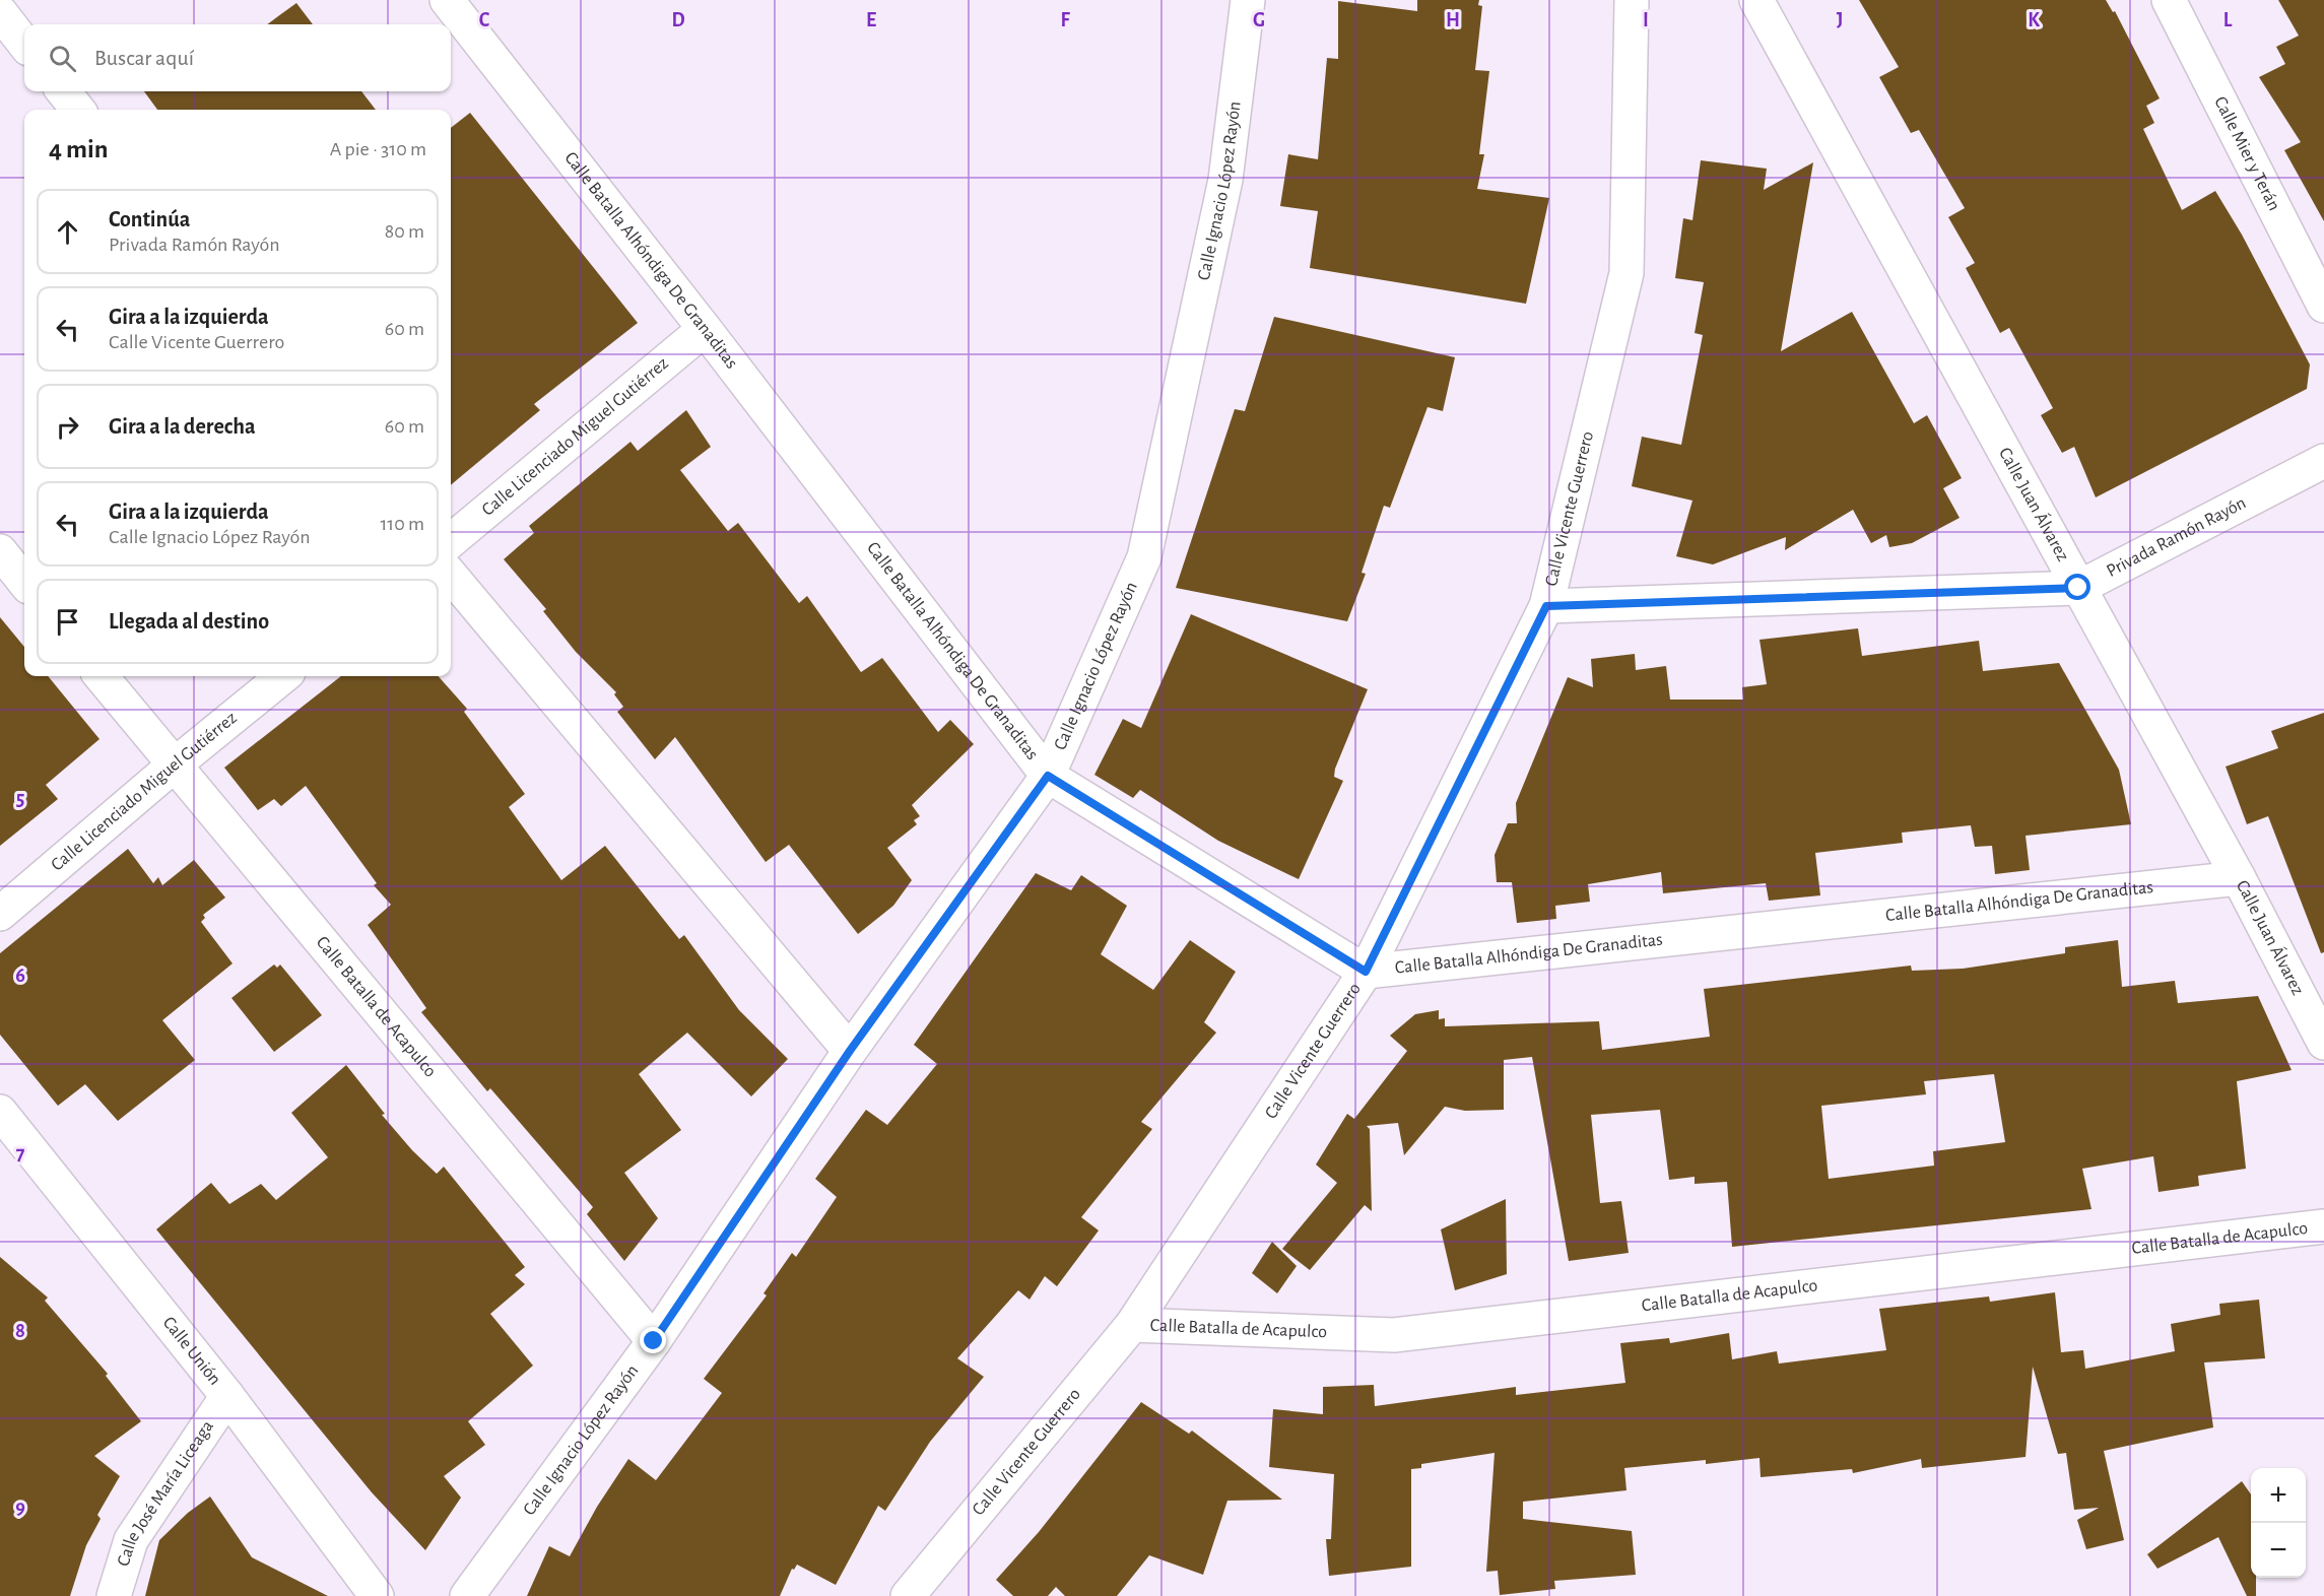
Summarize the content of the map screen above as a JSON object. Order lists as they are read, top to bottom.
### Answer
{
  "streets": {
    "street": [
      "Calle Mier y Terán",
      "Calle Ignacio López Rayón",
      "Calle Batalla Alhóndiga De Granaditas",
      "Calle Licenciado Miguel Gutiérrez",
      "Calle Juan Álvarez",
      "Calle Vicente Guerrero",
      "Privada Ramón Rayón",
      "Calle Batalla de Acapulco",
      "Calle Unión",
      "Calle José María Liceaga"
    ]
  },
  "crossings": [
    ["Calle Ignacio López Rayón", "Calle Batalla Alhóndiga De Granaditas"],
    ["Calle Ignacio López Rayón", "Calle Batalla de Acapulco"],
    ["Calle Batalla Alhóndiga De Granaditas", "Calle Licenciado Miguel Gutiérrez"],
    ["Calle Batalla Alhóndiga De Granaditas", "Calle Juan Álvarez"],
    ["Calle Batalla Alhóndiga De Granaditas", "Calle Vicente Guerrero"],
    ["Calle Licenciado Miguel Gutiérrez", "Calle Batalla de Acapulco"],
    ["Calle Juan Álvarez", "Privada Ramón Rayón"],
    ["Calle Vicente Guerrero", "Privada Ramón Rayón"],
    ["Calle Vicente Guerrero", "Calle Batalla de Acapulco"],
    ["Calle Unión", "Calle José María Liceaga"]
  ],
  "page": {
    "search": "Buscar aquí",
    "heading": ["4 min", "A pie · 310 m"],
    "list": [
      ["Continúa", "Privada Ramón Rayón", "80 m"],
      ["Gira a la izquierda", "Calle Vicente Guerrero", "60 m"],
      ["Gira a la derecha", "60 m"],
      ["Gira a la izquierda", "Calle Ignacio López Rayón", "110 m"],
      "Llegada al destino"
    ],
    "map_buttons": ["+", "−"]
  },
  "grid": {
    "columns": [
      "C",
      "D",
      "E",
      "F",
      "G",
      "H",
      "I",
      "J",
      "K",
      "L"
    ],
    "rows": [
      "5",
      "6",
      "7",
      "8",
      "9"
    ]
  }
}
